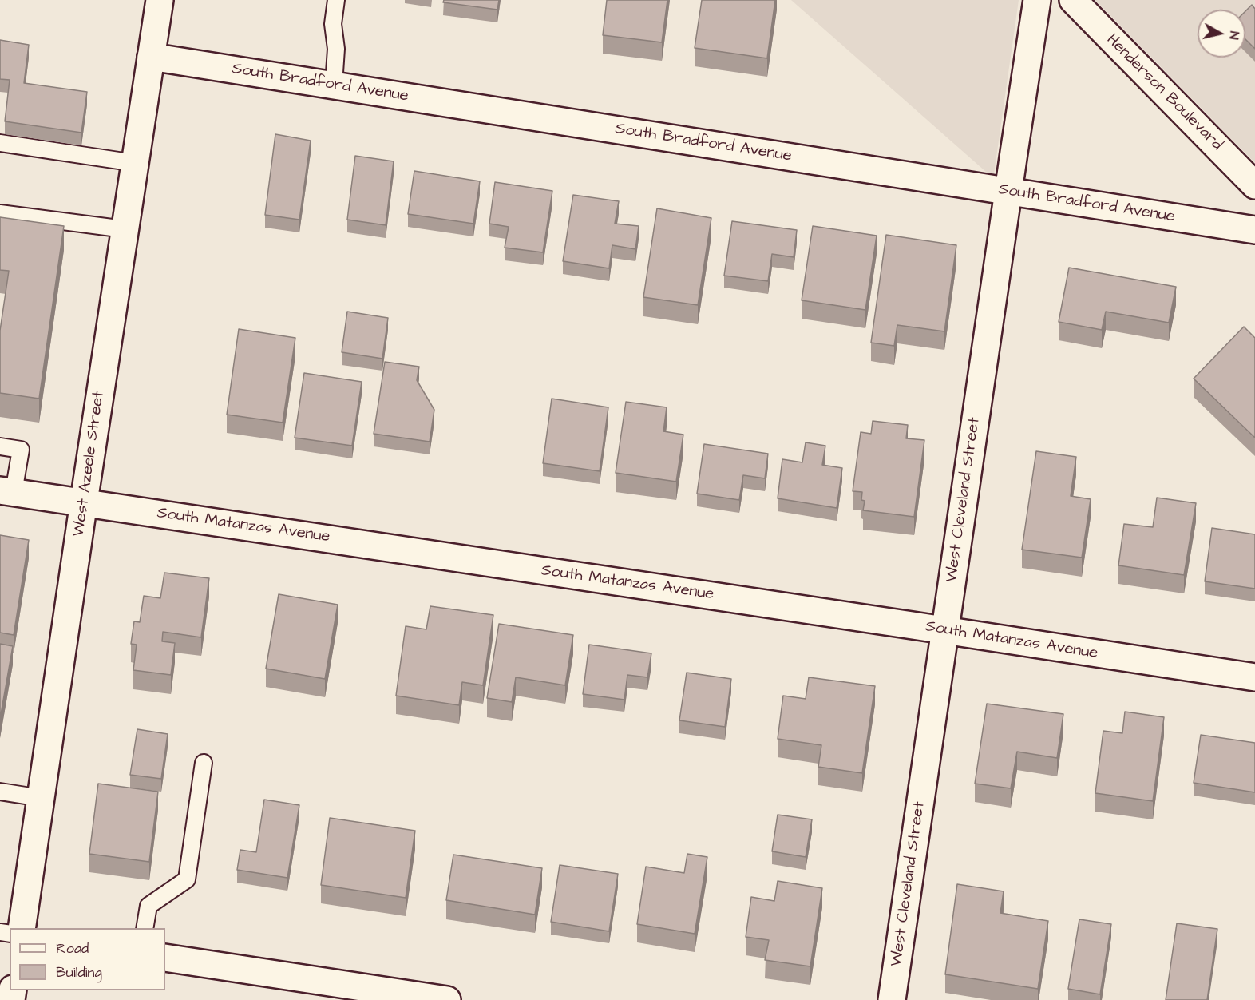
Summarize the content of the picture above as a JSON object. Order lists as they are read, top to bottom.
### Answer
{
  "streets": {
    "street": [
      "South Bradford Avenue",
      "Henderson Boulevard",
      "West Azeele Street",
      "West Cleveland Street",
      "South Matanzas Avenue"
    ]
  },
  "crossings": [
    ["South Bradford Avenue", "West Azeele Street"],
    ["South Bradford Avenue", "West Cleveland Street"],
    ["West Azeele Street", "South Matanzas Avenue"],
    ["West Cleveland Street", "South Matanzas Avenue"]
  ],
  "legend": ["Road", "Building"],
  "north": "right"
}
